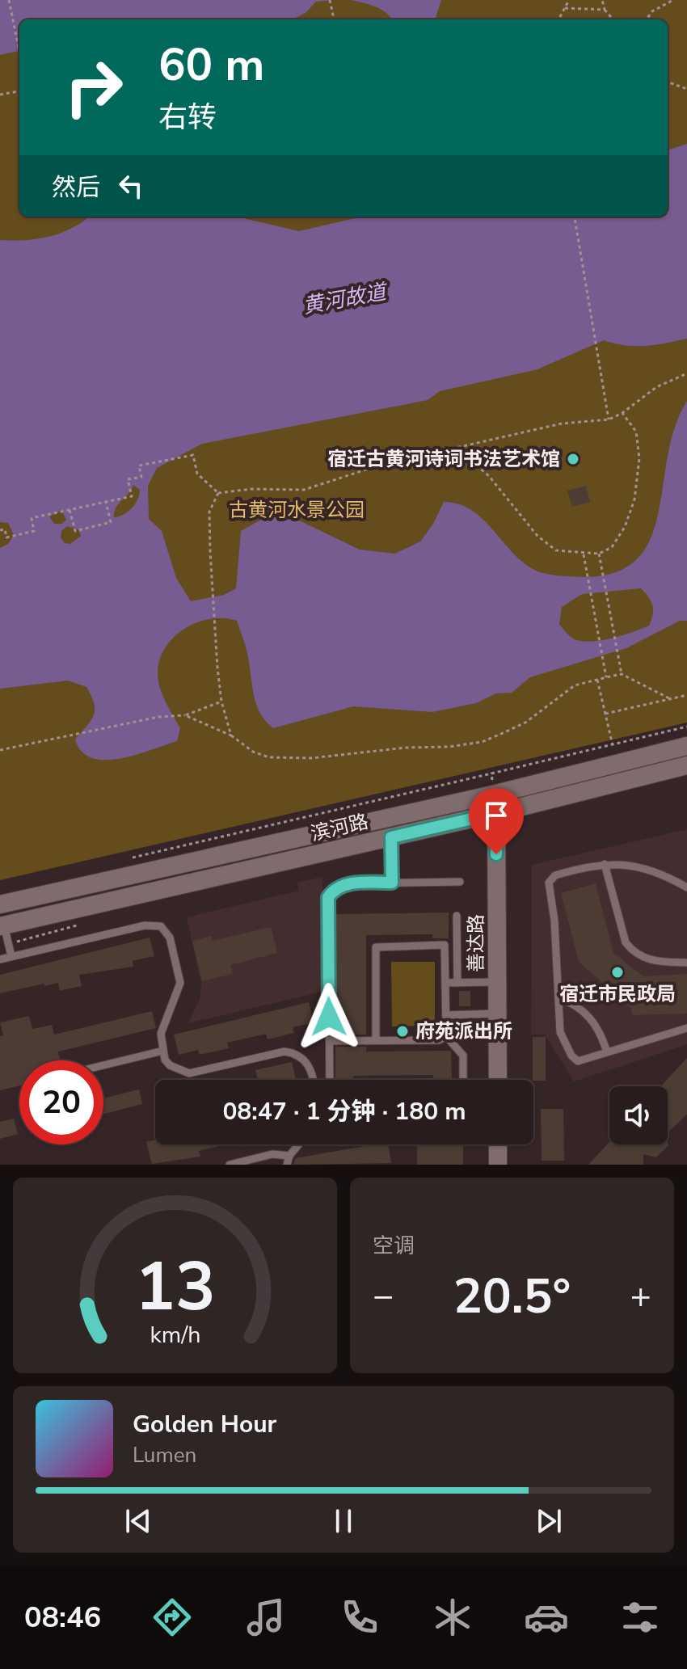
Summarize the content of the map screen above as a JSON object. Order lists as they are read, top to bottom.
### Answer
{
  "streets": {
    "main road": ["滨河路", "善达路"]
  },
  "crossings": [
    ["滨河路", "善达路"]
  ],
  "water": ["黄河故道"],
  "parks": ["古黄河水景公园"],
  "places": ["宿迁古黄河诗词书法艺术馆", "宿迁市民政局", "府苑派出所"],
  "page": {
    "turn": ["60 m", "右转"],
    "then": "然后",
    "limit": "20",
    "trip": "08:47 · 1 分钟 · 180 m",
    "tile": "空调",
    "heat": ["−", "20.5°", "+"],
    "song": ["Golden Hour", "Lumen"],
    "tabs": "08:46",
    "gauge": ["13", "km/h"]
  }
}
